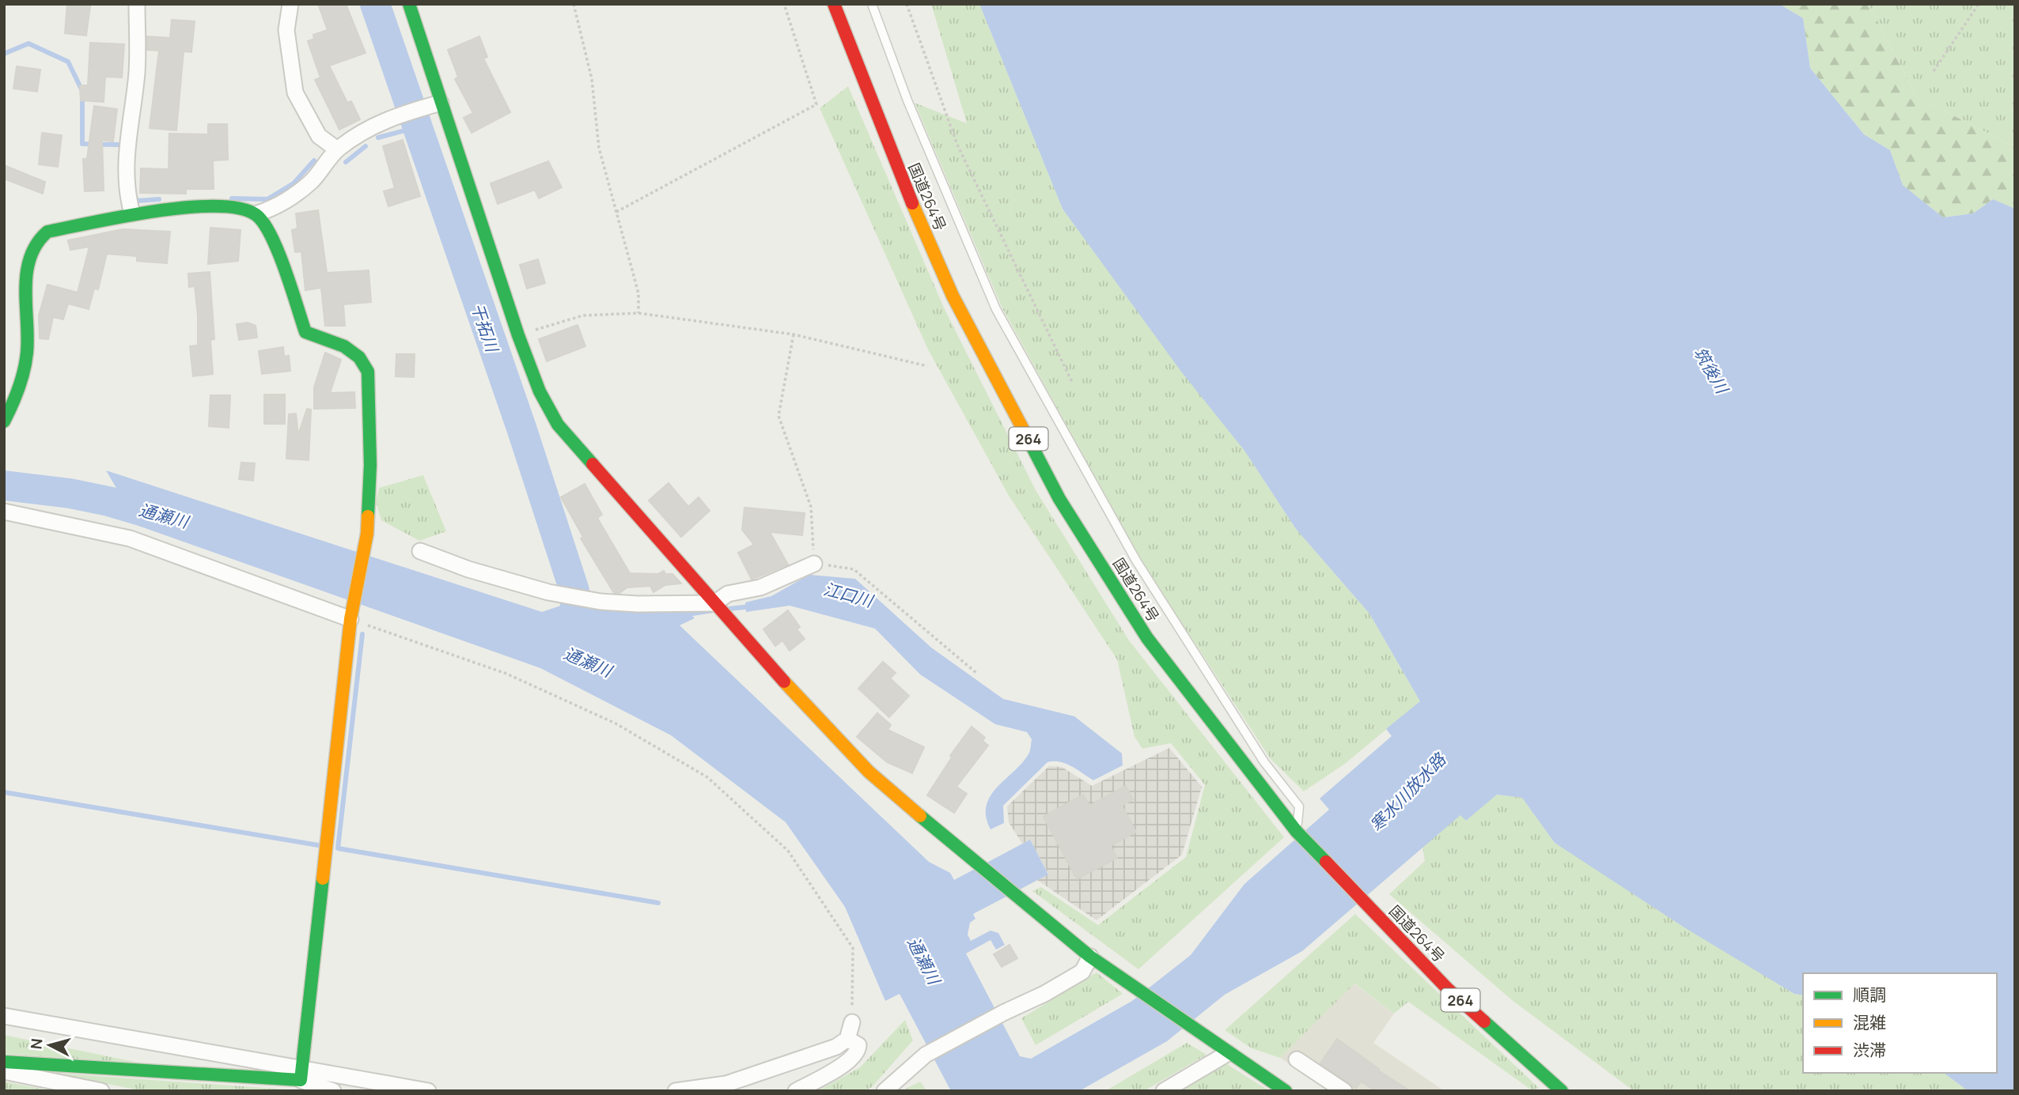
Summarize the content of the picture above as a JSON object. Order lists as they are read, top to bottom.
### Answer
{
  "streets": {
    "main road": ["国道264号", "264"]
  },
  "water": [
    "干拓川",
    "筑後川",
    "通瀬川",
    "江口川",
    "寒水川放水路"
  ],
  "legend": ["順調", "混雑", "渋滞"],
  "north": "left"
}
